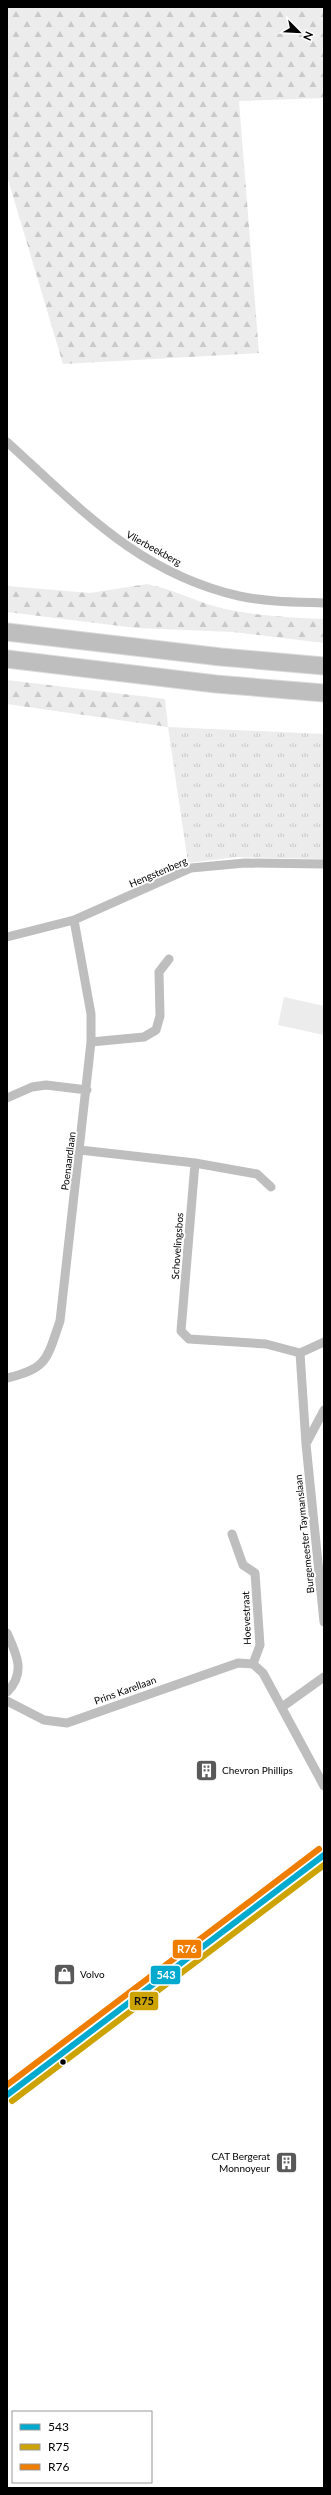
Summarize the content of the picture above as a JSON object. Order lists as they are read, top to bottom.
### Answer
{
  "streets": {
    "street": [
      "Vlierbeekberg",
      "Hengstenberg",
      "Poenaardlaan",
      "Schovelingsbos",
      "Burgemeester Taymanslaan",
      "Hoevestraat",
      "Prins Karellaan"
    ]
  },
  "crossings": [
    ["Hengstenberg", "Poenaardlaan"],
    ["Schovelingsbos", "Burgemeester Taymanslaan"],
    ["Hoevestraat", "Prins Karellaan"]
  ],
  "places": {
    "building": ["Chevron Phillips", "CAT Bergerat Monnoyeur"],
    "shop": ["Volvo"]
  },
  "lines": ["transit line R76", "transit line 543", "transit line R75"],
  "legend": ["543", "R75", "R76"],
  "north": "bottom right"
}
